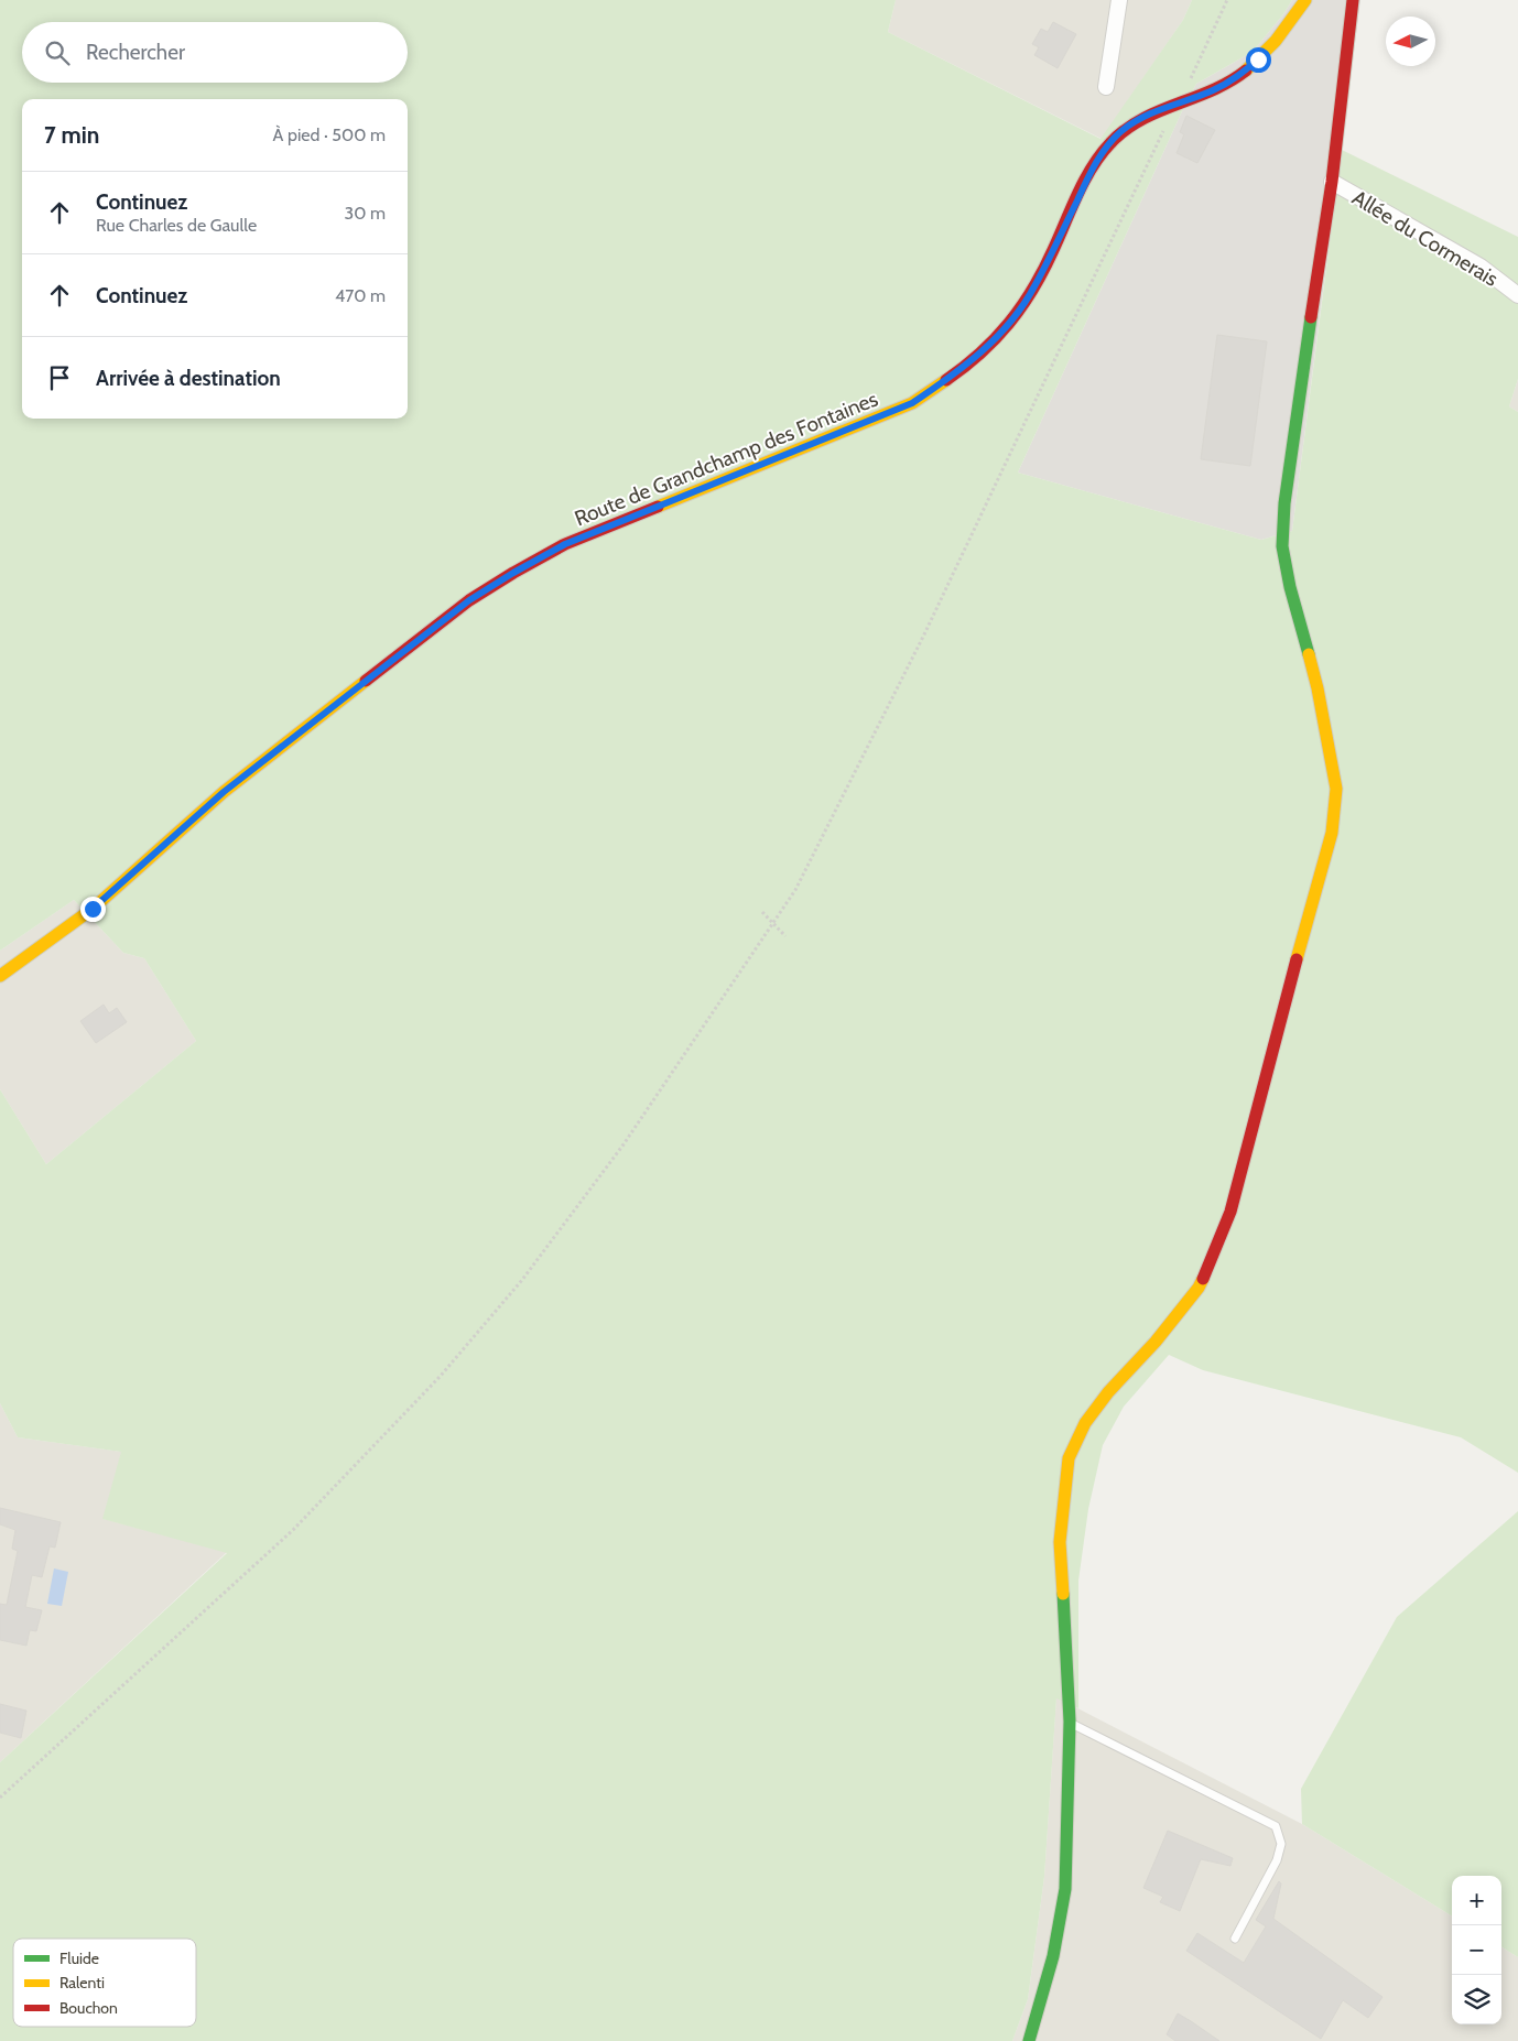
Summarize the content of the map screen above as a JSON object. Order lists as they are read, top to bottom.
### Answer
{
  "streets": {
    "street": ["Allée du Cormerais", "Route de Grandchamp des Fontaines"]
  },
  "legend": ["Fluide", "Ralenti", "Bouchon"],
  "north": "left",
  "page": {
    "search": "Rechercher",
    "heading": ["7 min", "À pied · 500 m"],
    "list": [
      ["Continuez", "Rue Charles de Gaulle", "30 m"],
      ["Continuez", "470 m"],
      "Arrivée à destination"
    ],
    "map_buttons": ["+", "−"]
  }
}
